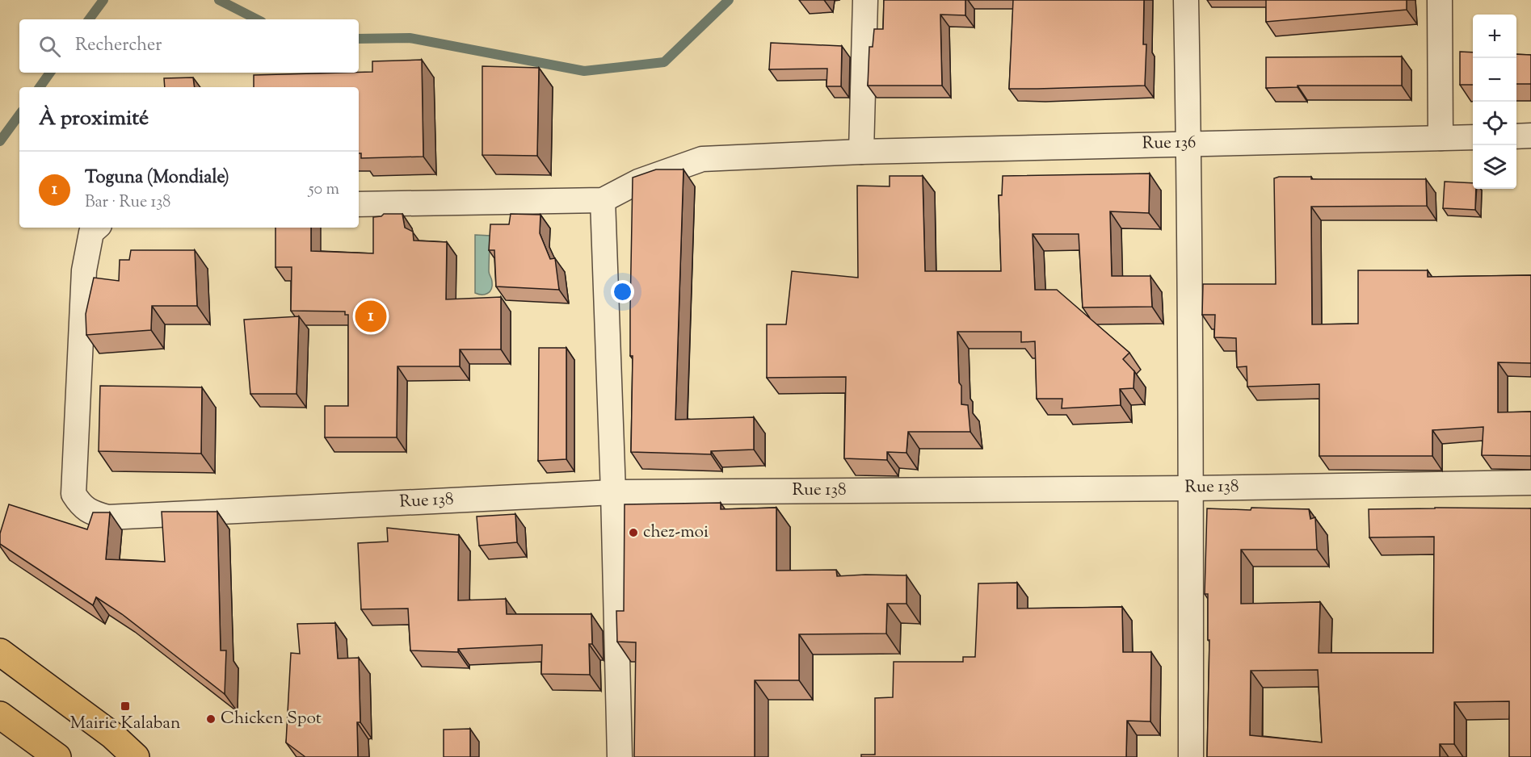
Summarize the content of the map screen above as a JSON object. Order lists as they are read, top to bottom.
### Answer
{
  "streets": {
    "street": ["Rue 136", "Rue 138"]
  },
  "places": {
    "other": ["chez-moi", "Chicken Spot"],
    "transit": ["Mairie Kalaban"]
  },
  "page": {
    "map_buttons": ["+", "−"],
    "search": "Rechercher",
    "heading": "À proximité",
    "list": [
      {
        "mark": "1",
        "name": "Toguna (Mondiale)",
        "note": "Bar · Rue 138",
        "value": "50 m"
      }
    ],
    "pins": "1"
  }
}
